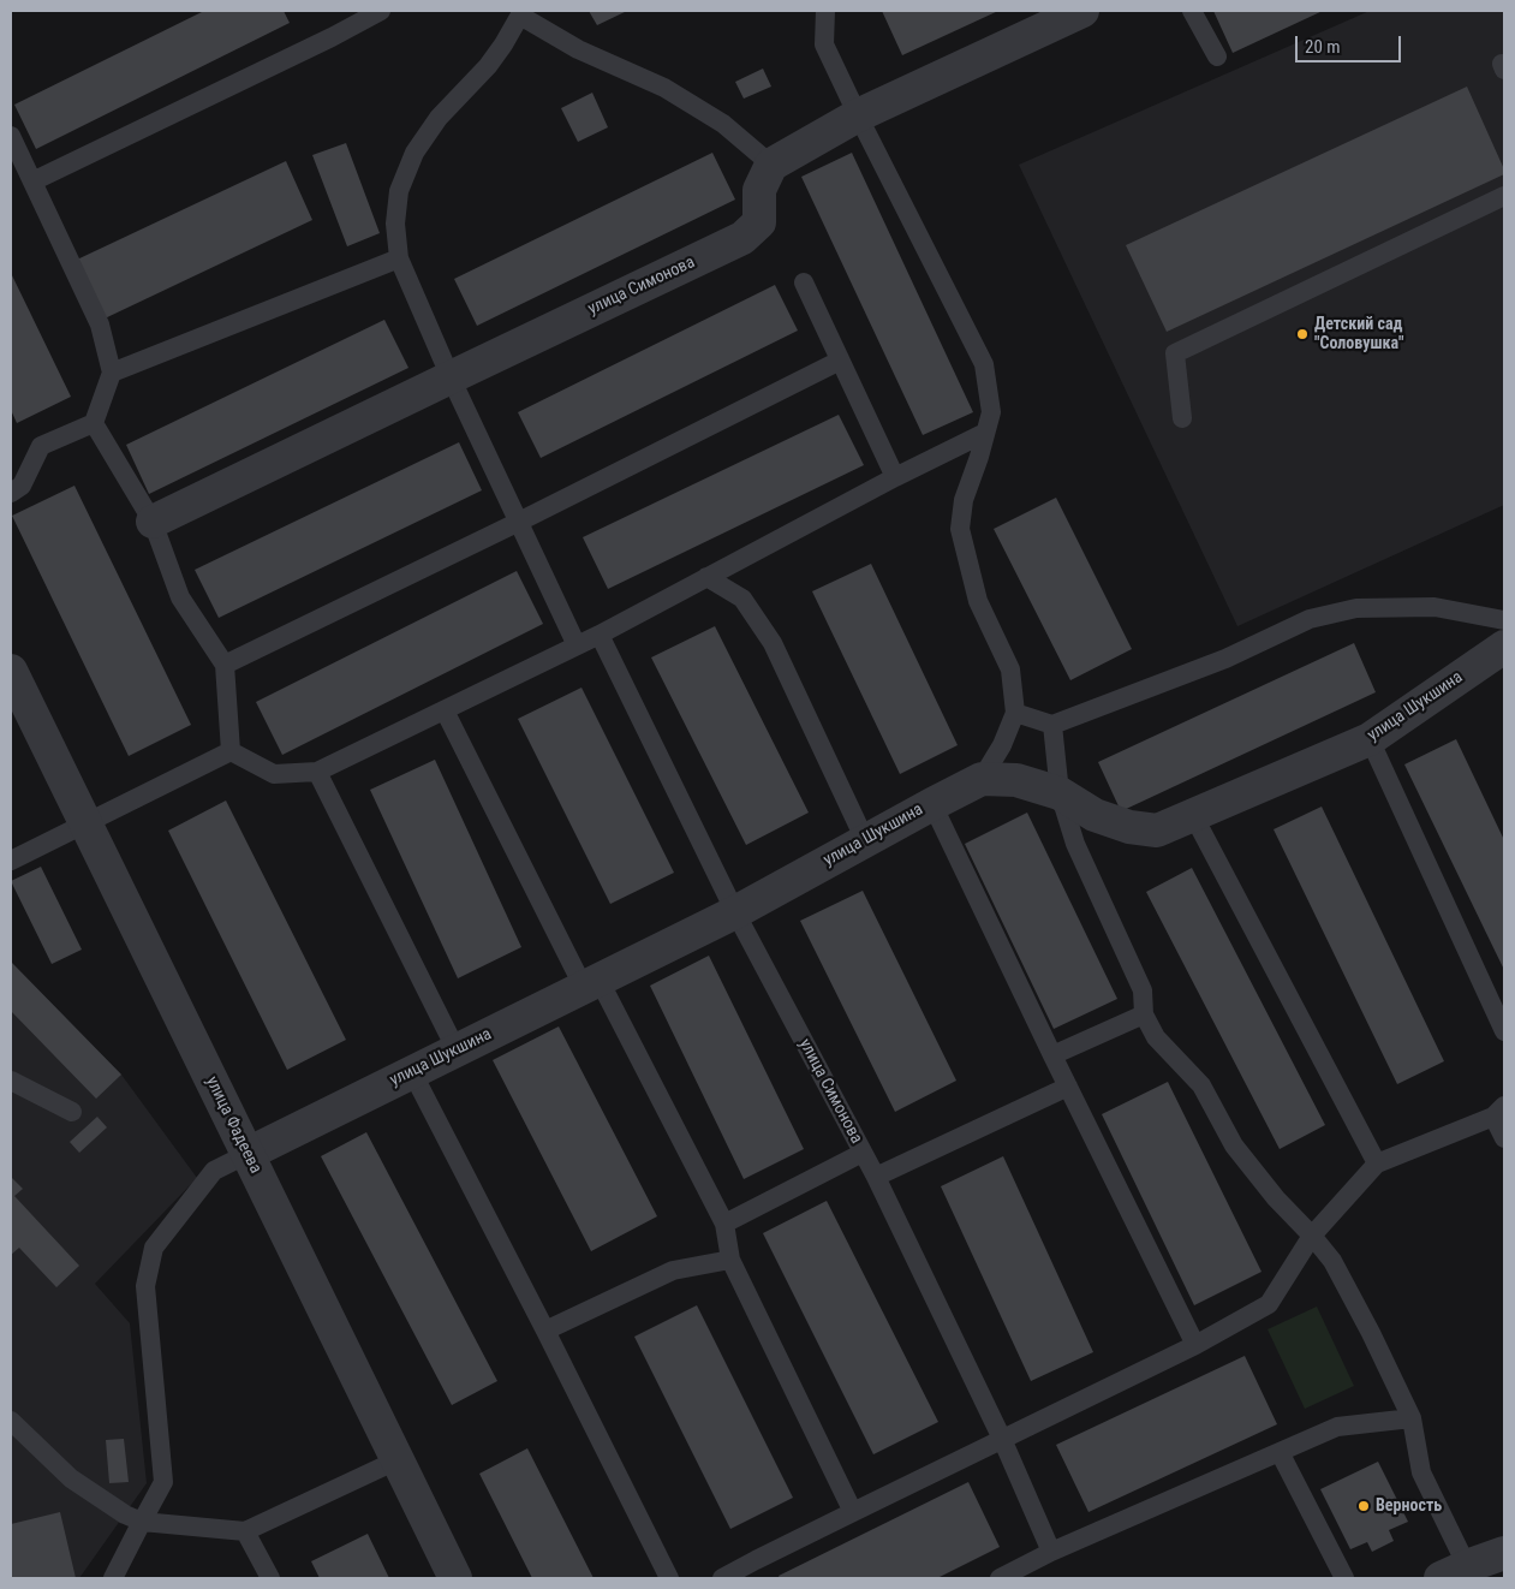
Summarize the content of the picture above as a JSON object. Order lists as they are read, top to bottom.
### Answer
{
  "streets": {
    "street": ["улица Симонова", "улица Шукшина", "улица Фадеева"]
  },
  "crossings": [
    ["улица Симонова", "улица Шукшина"],
    ["улица Шукшина", "улица Фадеева"]
  ],
  "places": ["Детский сад \"Соловушка\"", "Верность"],
  "scale_bar": "20 m"
}
